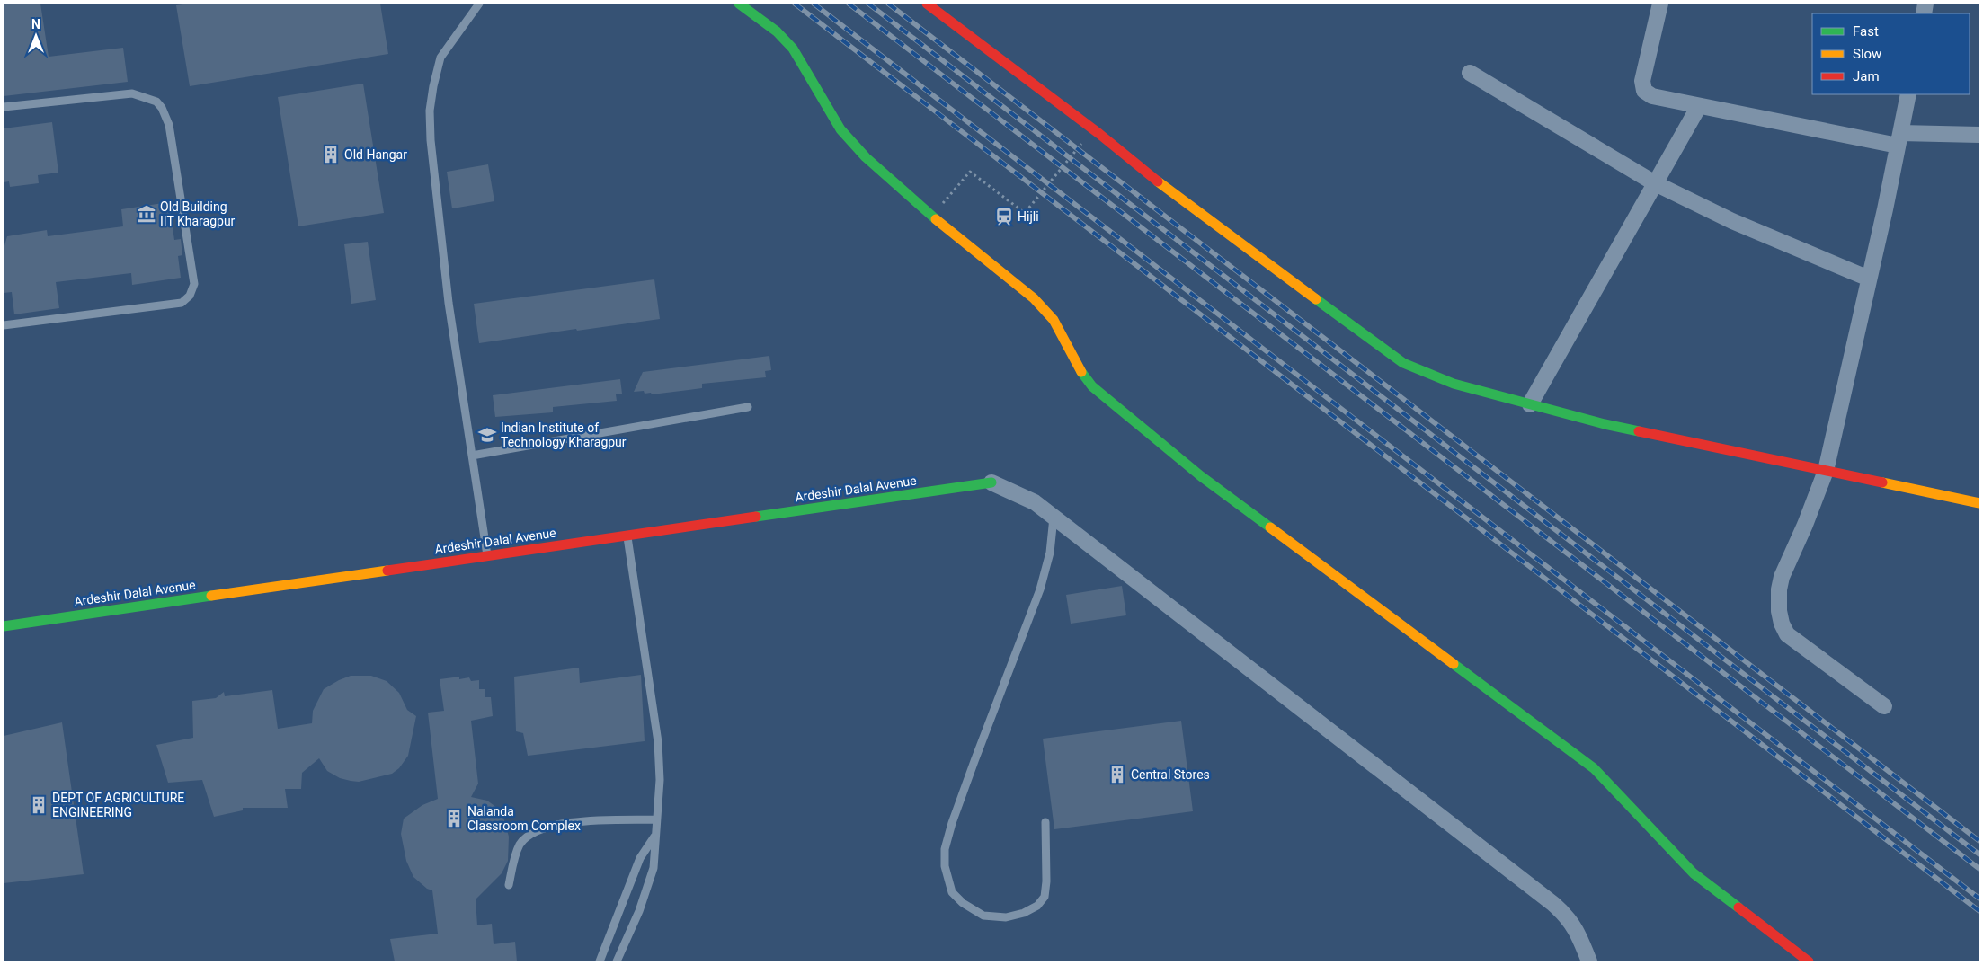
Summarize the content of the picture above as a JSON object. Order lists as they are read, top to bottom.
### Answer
{
  "streets": {
    "street": ["Ardeshir Dalal Avenue"]
  },
  "places": {
    "building": [
      "Old Hangar",
      "Central Stores",
      "DEPT OF AGRICULTURE ENGINEERING",
      "Nalanda Classroom Complex"
    ],
    "museum": ["Old Building IIT Kharagpur"],
    "station": ["Hijli"],
    "school or university": ["Indian Institute of Technology Kharagpur"]
  },
  "legend": ["Fast", "Slow", "Jam"],
  "north": "top"
}
